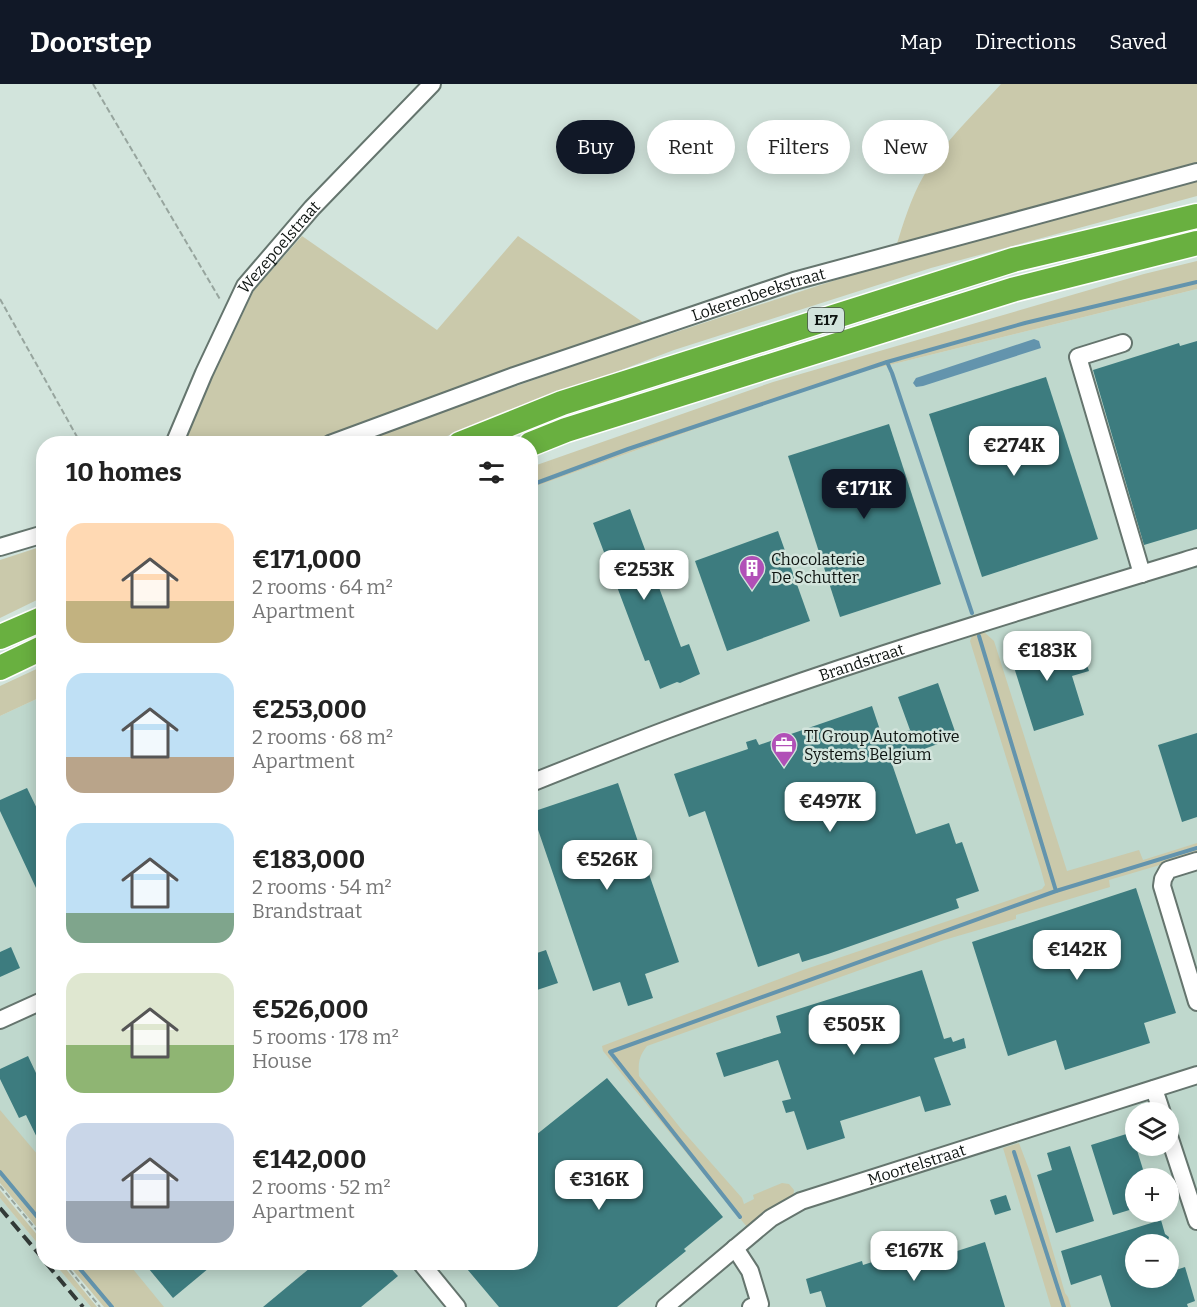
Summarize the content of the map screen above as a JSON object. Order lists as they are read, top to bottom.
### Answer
{
  "streets": {
    "highway": ["E17"],
    "street": [
      "Wezepoelstraat",
      "Lokerenbeekstraat",
      "Brandstraat",
      "Moortelstraat"
    ]
  },
  "places": {
    "building": ["Chocolaterie De Schutter"],
    "office": ["TI Group Automotive Systems Belgium"]
  },
  "page": {
    "header": "Doorstep",
    "nav": ["Map", "Directions", "Saved"],
    "chip": [
      "Buy",
      "Rent",
      "Filters",
      "New"
    ],
    "price": [
      "€274K",
      "€171K",
      "€253K",
      "€183K",
      "€497K",
      "€526K",
      "€142K",
      "€505K",
      "€316K",
      "€167K"
    ],
    "heading": "10 homes",
    "list": [
      {
        "name": "€171,000",
        "note": "2 rooms · 64 m² · Apartment"
      },
      {
        "name": "€253,000",
        "note": "2 rooms · 68 m² · Apartment"
      },
      {
        "name": "€183,000",
        "note": "2 rooms · 54 m² · Brandstraat"
      },
      {
        "name": "€526,000",
        "note": "5 rooms · 178 m² · House"
      },
      {
        "name": "€142,000",
        "note": "2 rooms · 52 m² · Apartment"
      }
    ],
    "map_buttons": ["+", "−"]
  }
}
